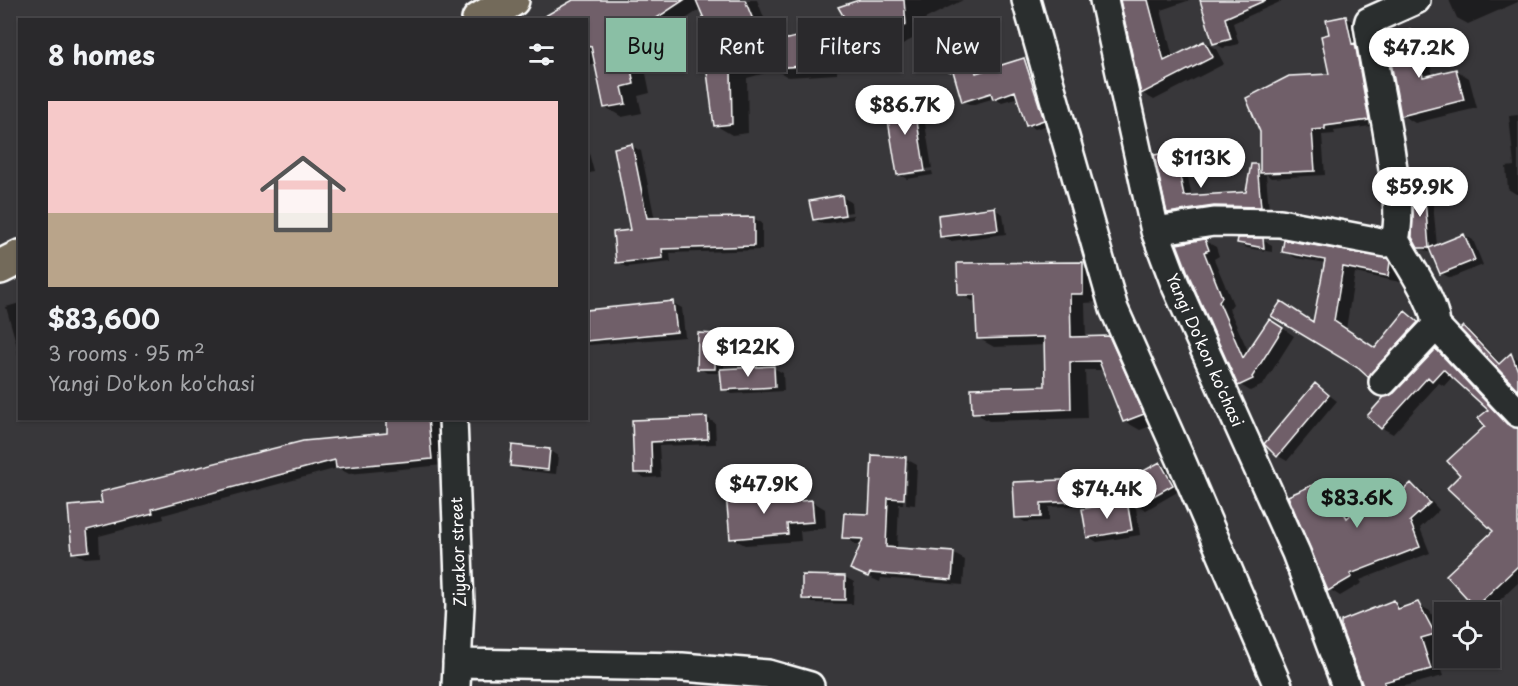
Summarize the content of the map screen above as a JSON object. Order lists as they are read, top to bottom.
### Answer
{
  "streets": {
    "street": ["Yangi Do'kon ko'chasi", "Ziyakor street"]
  },
  "page": {
    "chip": [
      "Buy",
      "Rent",
      "Filters",
      "New"
    ],
    "heading": "8 homes",
    "price": [
      "$47.2K",
      "$86.7K",
      "$113K",
      "$59.9K",
      "$122K",
      "$47.9K",
      "$74.4K",
      "$83.6K"
    ],
    "list": [
      {
        "name": "$83,600",
        "note": "3 rooms · 95 m² · Yangi Do'kon ko'chasi"
      }
    ]
  }
}
